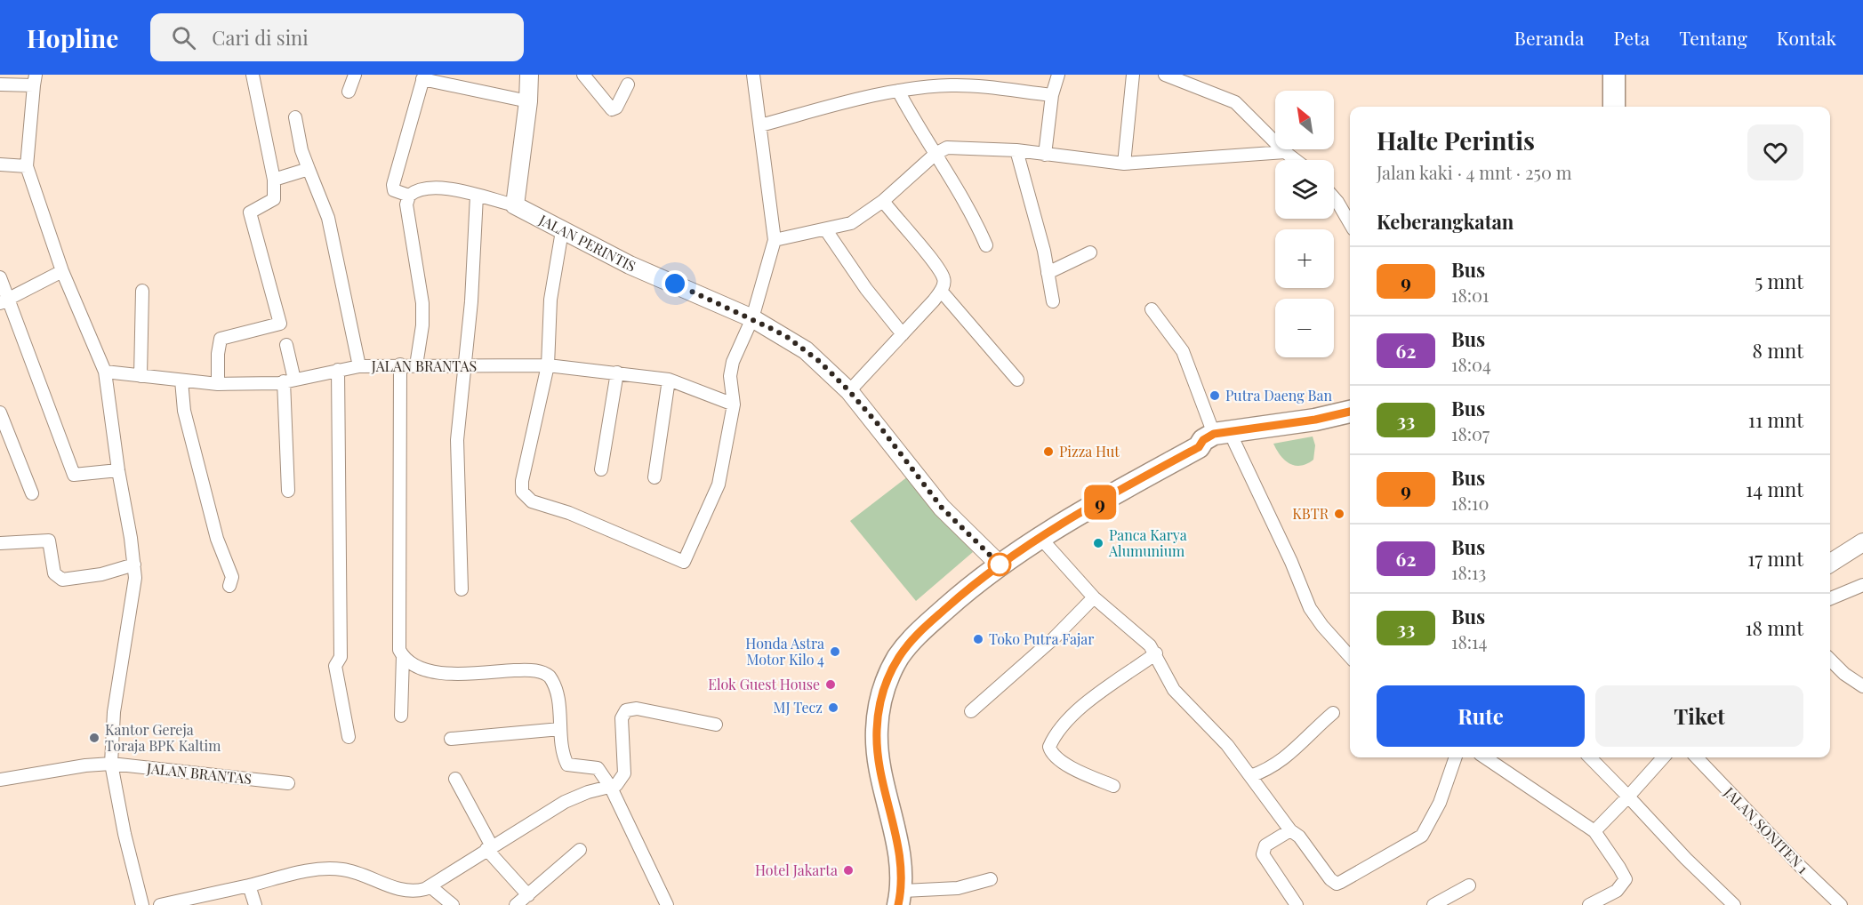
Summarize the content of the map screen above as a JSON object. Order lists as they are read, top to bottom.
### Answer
{
  "streets": {
    "street": ["JALAN PERINTIS", "JALAN BRANTAS", "JALAN SONITEN 1"]
  },
  "places": [
    "Putra Daeng Ban",
    "Pizza Hut",
    "KBTR",
    "Panca Karya Alumunium",
    "Toko Putra Fajar",
    "Honda Astra Motor Kilo 4",
    "Elok Guest House",
    "MJ Tecz",
    "Kantor Gereja Toraja BPK Kaltim",
    "Hotel Jakarta"
  ],
  "lines": ["bus line 9"],
  "north": "top left",
  "page": {
    "header": "Hopline",
    "search": "Cari di sini",
    "nav": [
      "Beranda",
      "Peta",
      "Tentang",
      "Kontak"
    ],
    "on_map": "9",
    "map_buttons": ["+", "−"],
    "heading": [
      ["Halte Perintis", "Jalan kaki · 4 mnt · 250 m"],
      "Keberangkatan"
    ],
    "list": [
      {
        "mark": "9",
        "name": "Bus",
        "note": "18:01",
        "value": "5 mnt"
      },
      {
        "mark": "62",
        "name": "Bus",
        "note": "18:04",
        "value": "8 mnt"
      },
      {
        "mark": "33",
        "name": "Bus",
        "note": "18:07",
        "value": "11 mnt"
      },
      {
        "mark": "9",
        "name": "Bus",
        "note": "18:10",
        "value": "14 mnt"
      },
      {
        "mark": "62",
        "name": "Bus",
        "note": "18:13",
        "value": "17 mnt"
      },
      {
        "mark": "33",
        "name": "Bus",
        "note": "18:14",
        "value": "18 mnt"
      }
    ],
    "buttons": ["Rute", "Tiket"]
  }
}
